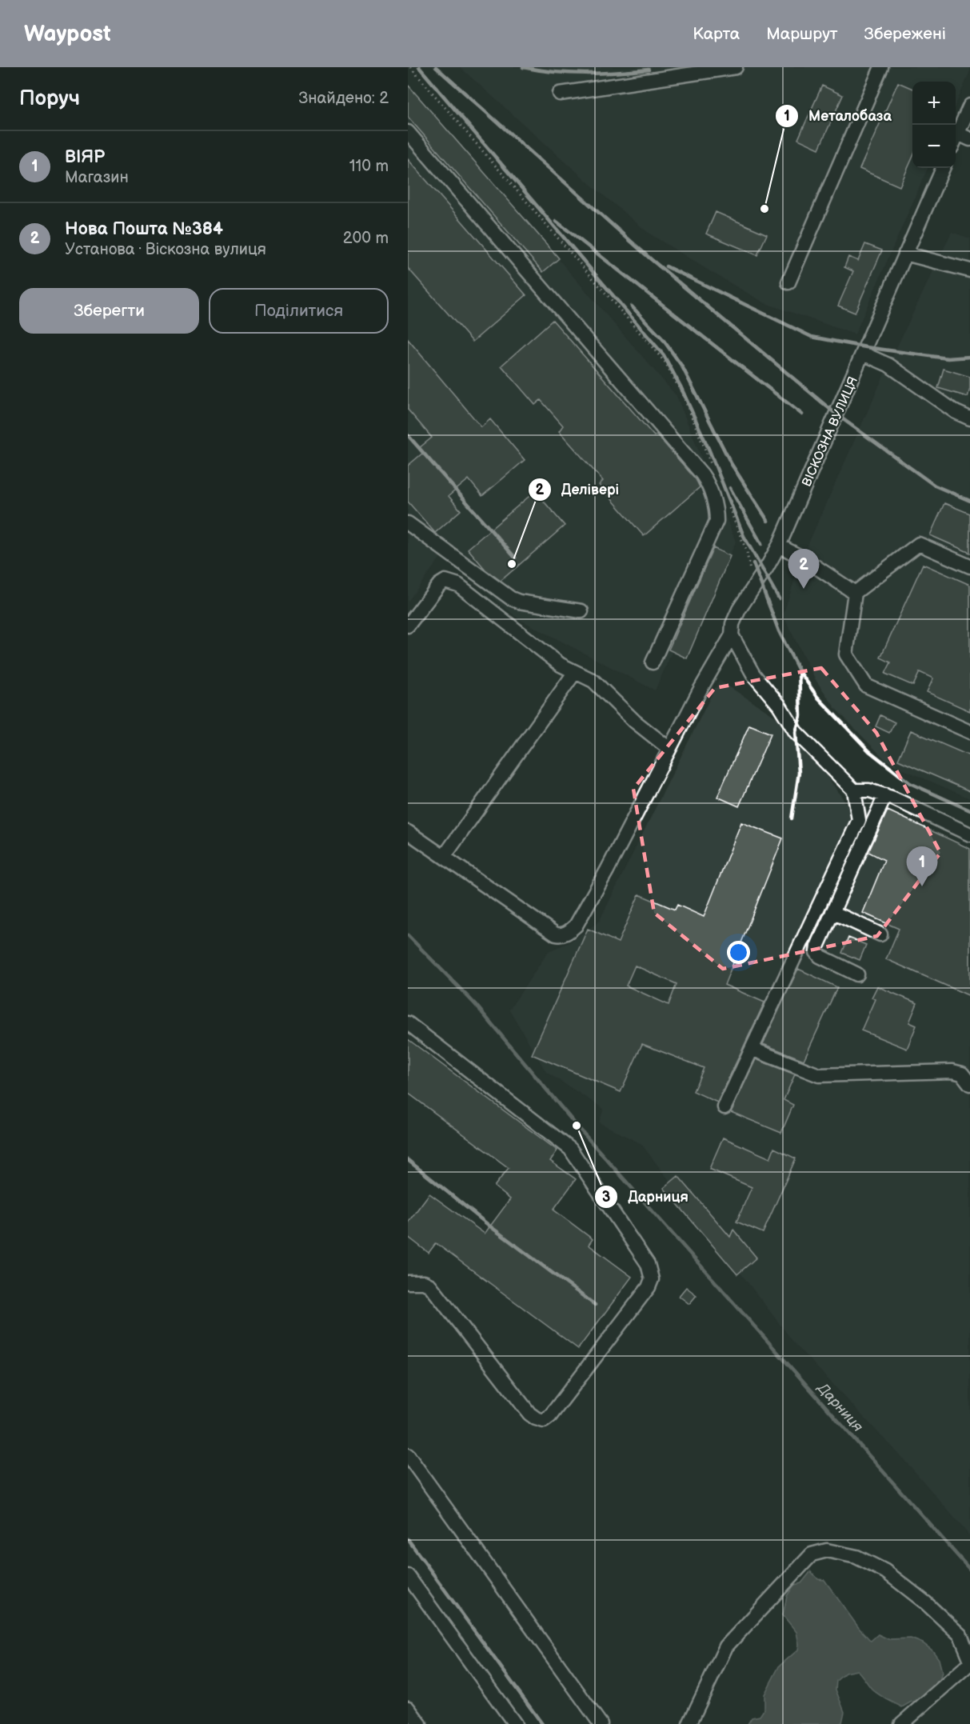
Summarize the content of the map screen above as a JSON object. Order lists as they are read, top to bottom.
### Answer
{
  "streets": {
    "street": ["ВІСКОЗНА ВУЛИЦЯ"]
  },
  "water": ["Дарниця"],
  "places": ["Металобаза", "Делівері", "Дарниця"],
  "page": {
    "header": "Waypost",
    "nav": ["Карта", "Маршрут", "Збережені"],
    "heading": ["Поруч", "Знайдено: 2"],
    "map_buttons": ["+", "−"],
    "list": [
      {
        "mark": "1",
        "name": "ВІЯР",
        "note": "Магазин",
        "value": "110 m"
      },
      {
        "mark": "2",
        "name": "Нова Пошта №384",
        "note": "Установа · Віскозна вулиця",
        "value": "200 m"
      }
    ],
    "buttons": ["Зберегти", "Поділитися"],
    "pins": ["2", "1"]
  }
}
